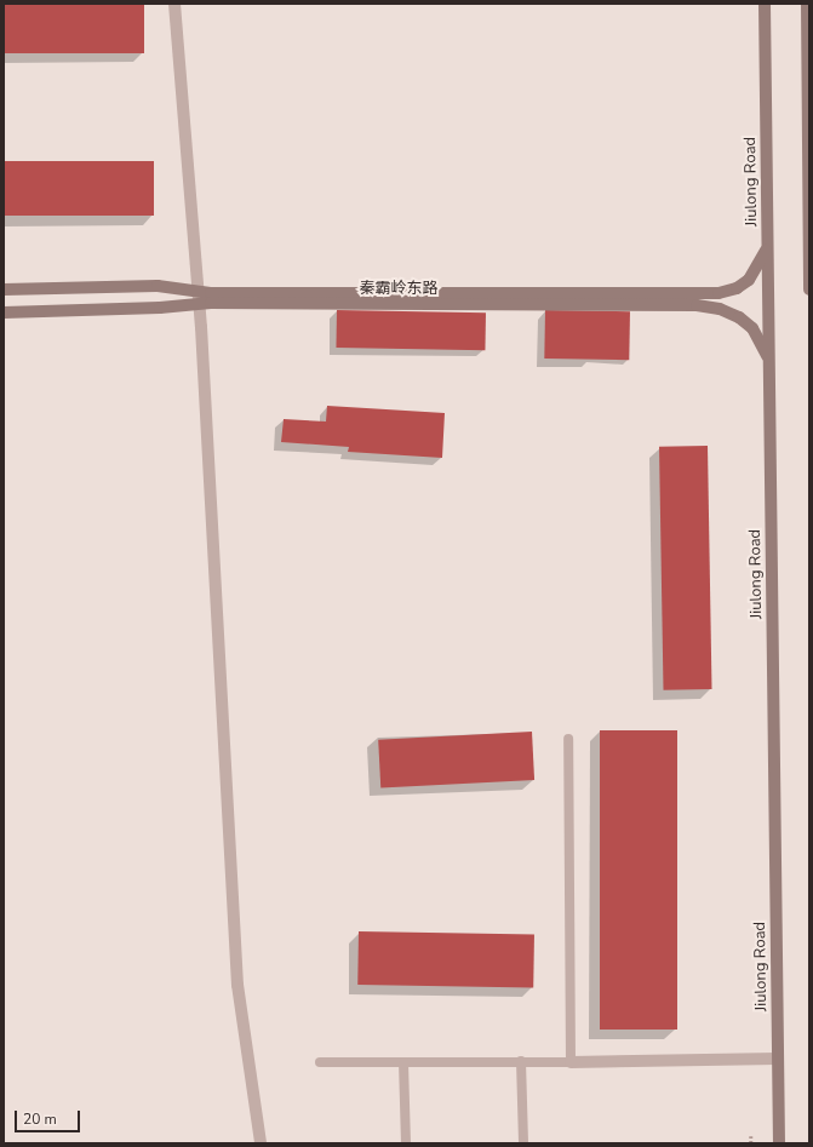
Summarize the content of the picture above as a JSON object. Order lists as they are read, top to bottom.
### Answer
{
  "streets": {
    "street": ["Jiulong Road", "秦霸岭东路"]
  },
  "crossings": [
    ["Jiulong Road", "秦霸岭东路"]
  ],
  "scale_bar": "20 m"
}
